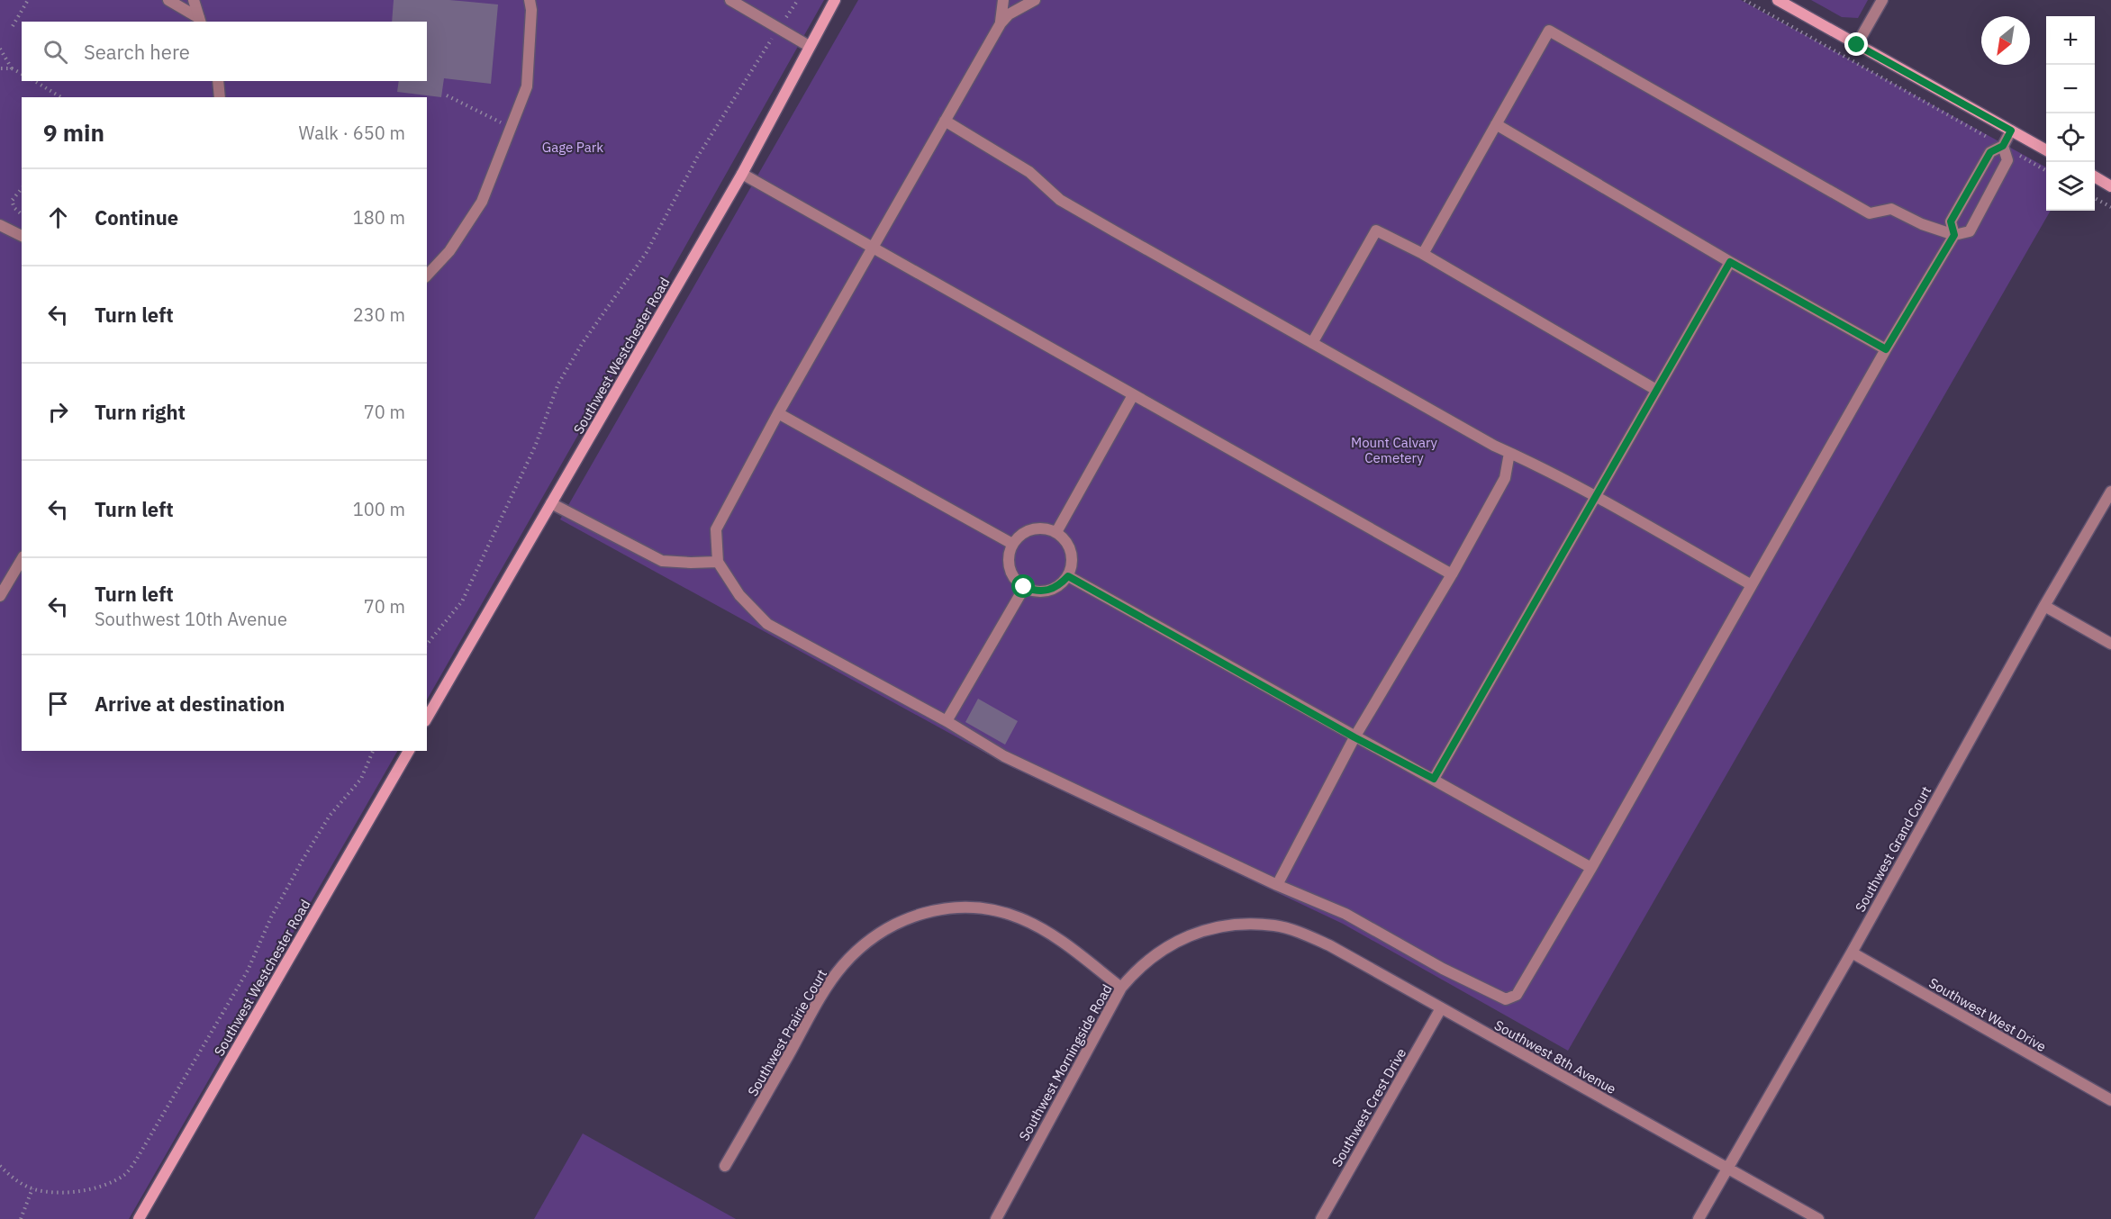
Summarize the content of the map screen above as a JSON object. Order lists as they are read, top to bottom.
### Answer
{
  "streets": {
    "street": [
      "Southwest Westchester Road",
      "Southwest Grand Court",
      "Southwest West Drive",
      "Southwest Prairie Court",
      "Southwest 8th Avenue",
      "Southwest Morningside Road",
      "Southwest Crest Drive"
    ]
  },
  "crossings": [
    ["Southwest Grand Court", "Southwest West Drive"],
    ["Southwest Grand Court", "Southwest 8th Avenue"],
    ["Southwest Prairie Court", "Southwest Morningside Road"],
    ["Southwest 8th Avenue", "Southwest Morningside Road"],
    ["Southwest 8th Avenue", "Southwest Crest Drive"]
  ],
  "parks": ["Gage Park", "Mount Calvary Cemetery"],
  "north": "bottom left",
  "page": {
    "map_buttons": ["+", "−"],
    "search": "Search here",
    "heading": ["9 min", "Walk · 650 m"],
    "list": [
      ["Continue", "180 m"],
      ["Turn left", "230 m"],
      ["Turn right", "70 m"],
      ["Turn left", "100 m"],
      ["Turn left", "Southwest 10th Avenue", "70 m"],
      "Arrive at destination"
    ]
  }
}
